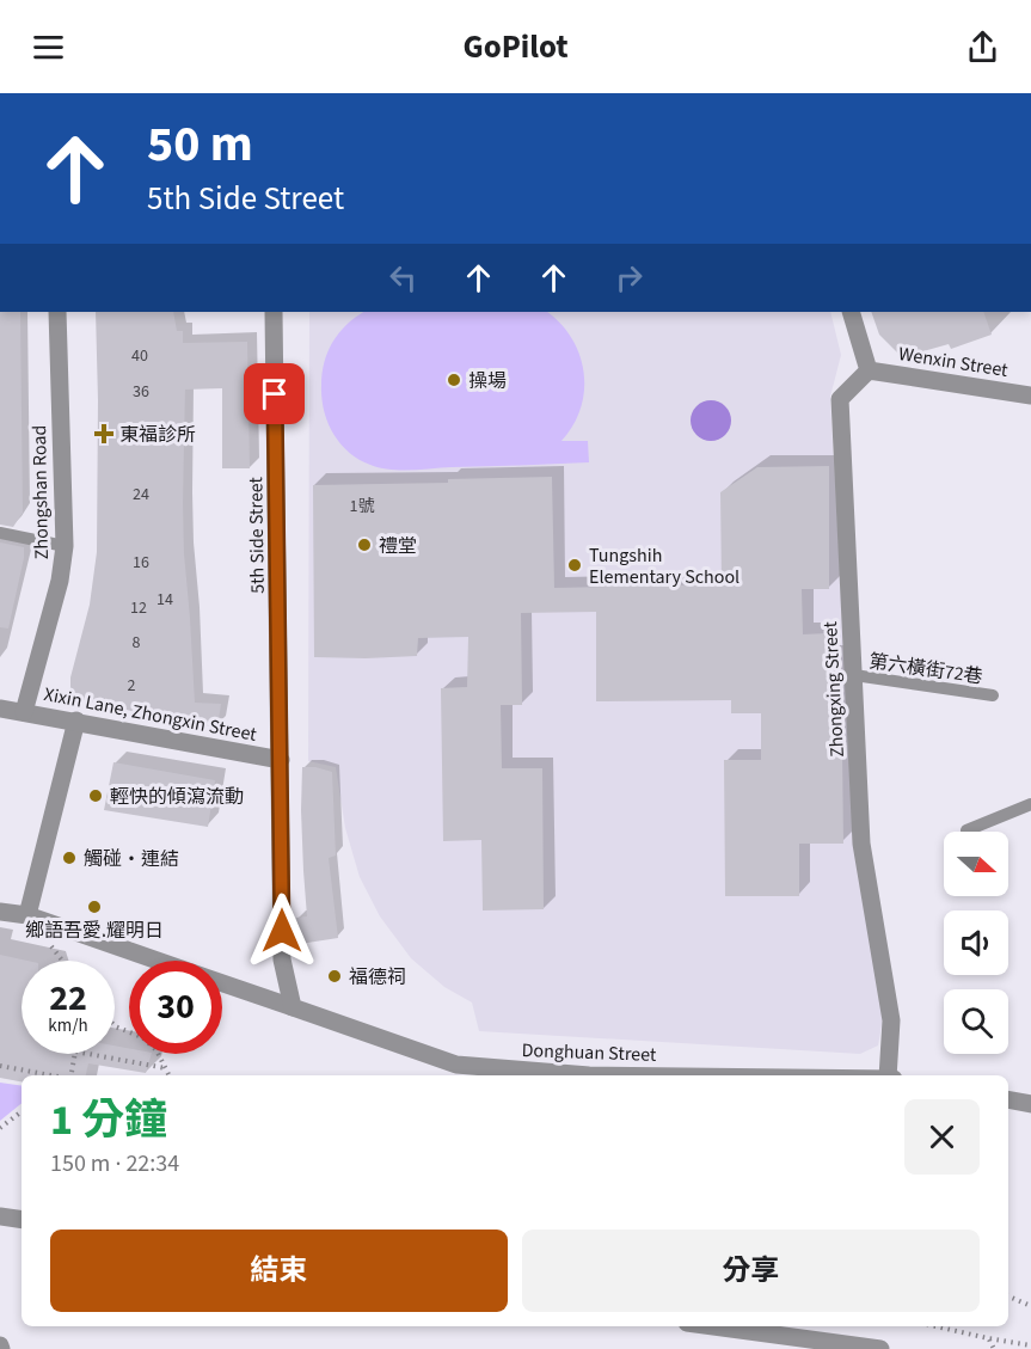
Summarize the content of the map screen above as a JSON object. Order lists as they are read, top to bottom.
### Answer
{
  "streets": {
    "street": [
      "Wenxin Street",
      "Zhongshan Road",
      "5th Side Street",
      "Zhongxing Street",
      "Xixin Lane, Zhongxin Street",
      "Donghuan Street"
    ],
    "lane": ["第六橫街72巷"]
  },
  "crossings": [
    ["Wenxin Street", "Zhongxing Street"],
    ["Zhongshan Road", "Xixin Lane, Zhongxin Street"],
    ["5th Side Street", "Xixin Lane, Zhongxin Street"],
    ["第六橫街72巷", "Zhongxing Street"]
  ],
  "places": {
    "other": [
      "操場",
      "禮堂",
      "Tungshih Elementary School",
      "輕快的傾瀉流動",
      "觸碰‧連結",
      "鄉語吾愛.耀明日",
      "福德祠"
    ],
    "health": ["東福診所"]
  },
  "house_numbers": [
    "40",
    "36",
    "24",
    "1號",
    "16",
    "14",
    "12",
    "8",
    "2"
  ],
  "north": "right",
  "page": {
    "header": "GoPilot",
    "turn": ["50 m", "5th Side Street"],
    "speed": "22 km/h",
    "limit": "30",
    "heading": ["1 分鐘", "150 m · 22:34"],
    "buttons": ["結束", "分享"]
  }
}
